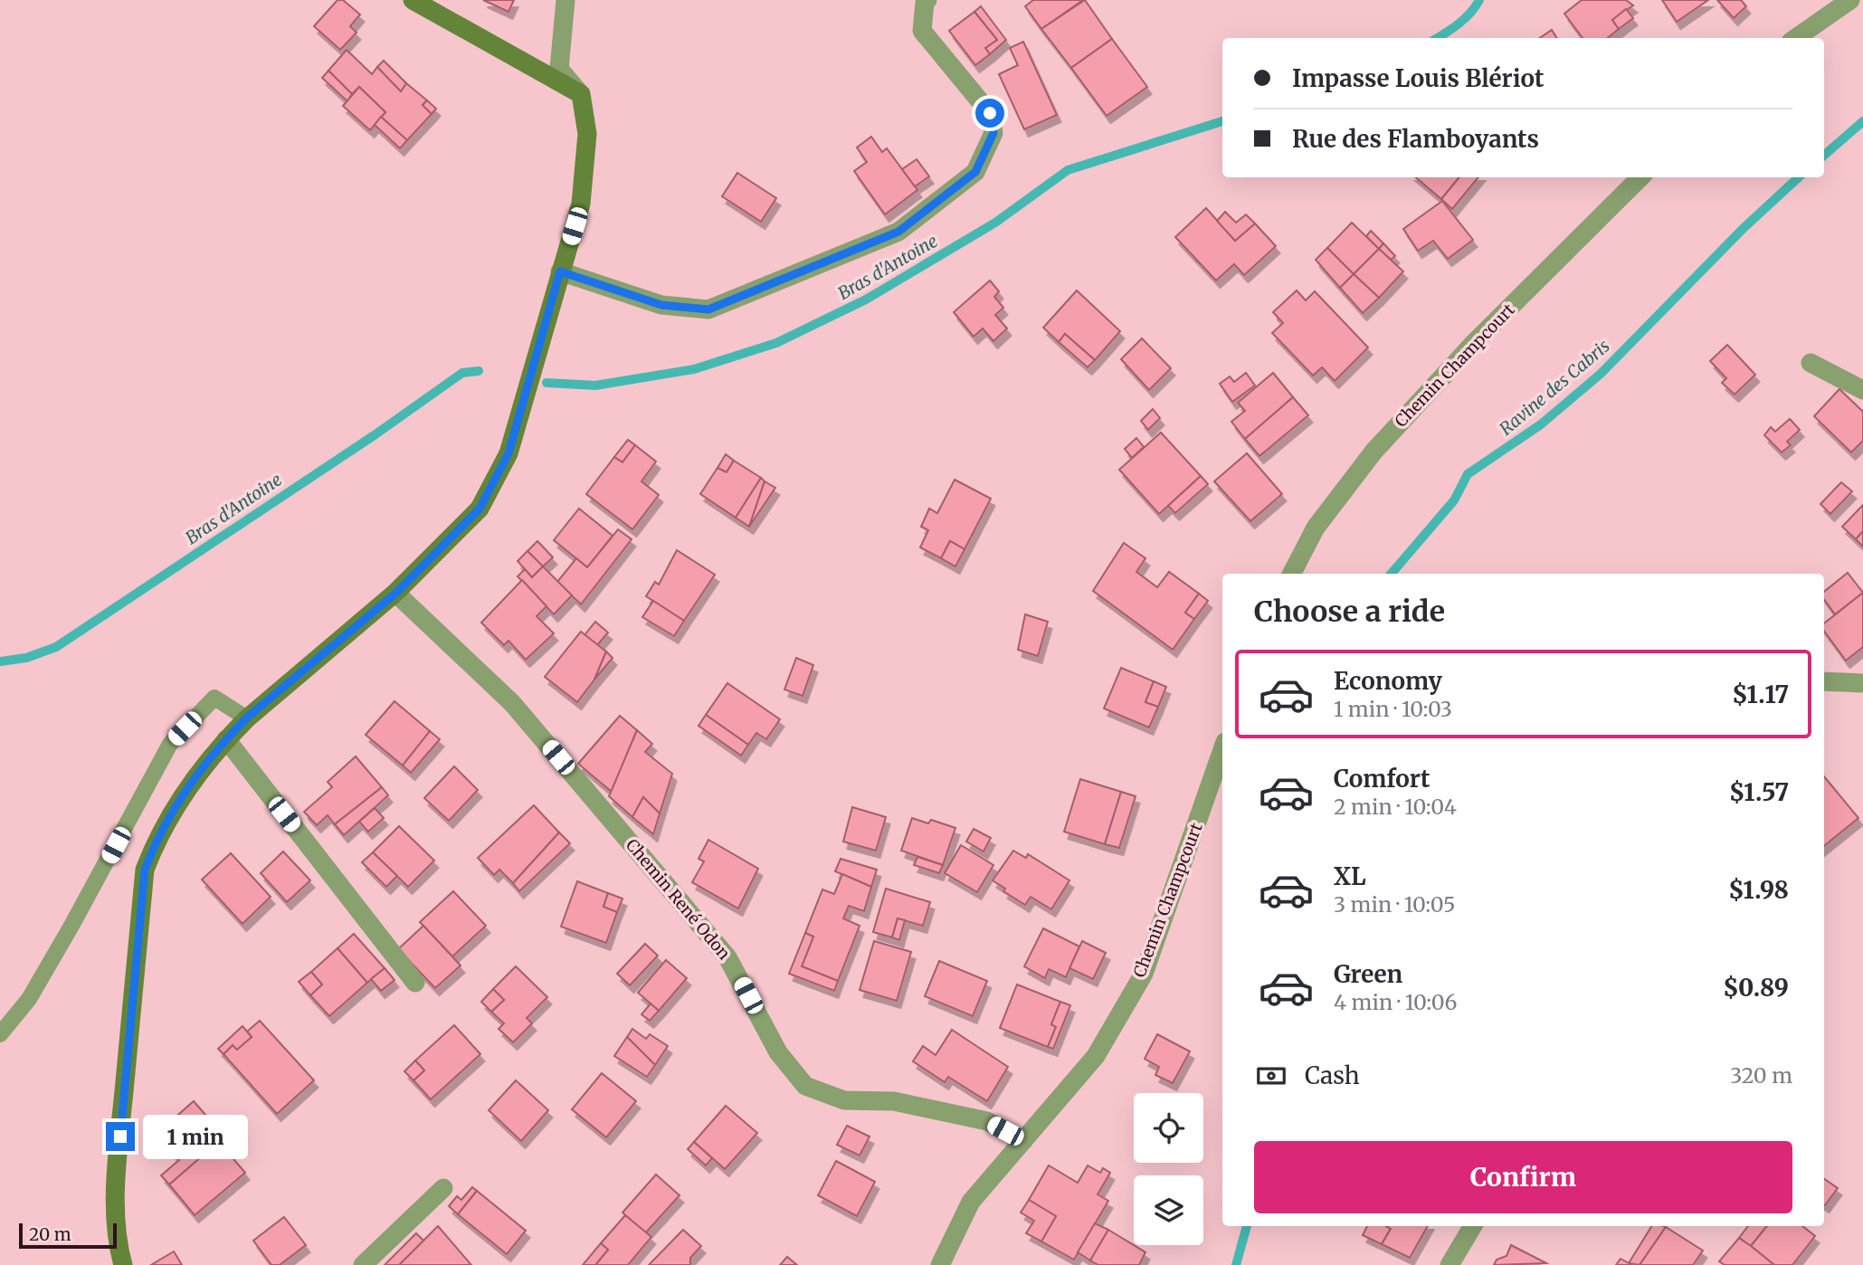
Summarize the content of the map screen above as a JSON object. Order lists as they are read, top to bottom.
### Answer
{
  "streets": {
    "street": ["Chemin Champcourt", "Chemin René Odon"]
  },
  "crossings": [
    ["Chemin Champcourt", "Chemin René Odon"]
  ],
  "water": ["Bras d'Antoine", "Ravine des Cabris"],
  "scale_bar": "20 m",
  "page": {
    "banner": ["Impasse Louis Blériot", "Rue des Flamboyants"],
    "heading": "Choose a ride",
    "list": [
      {
        "name": "Economy",
        "note": "1 min · 10:03",
        "value": "$1.17"
      },
      {
        "name": "Comfort",
        "note": "2 min · 10:04",
        "value": "$1.57"
      },
      {
        "name": "XL",
        "note": "3 min · 10:05",
        "value": "$1.98"
      },
      {
        "name": "Green",
        "note": "4 min · 10:06",
        "value": "$0.89"
      }
    ],
    "pay": ["Cash", "320 m"],
    "bubble": "1 min",
    "buttons": "Confirm",
    "scale": "20 m"
  }
}
